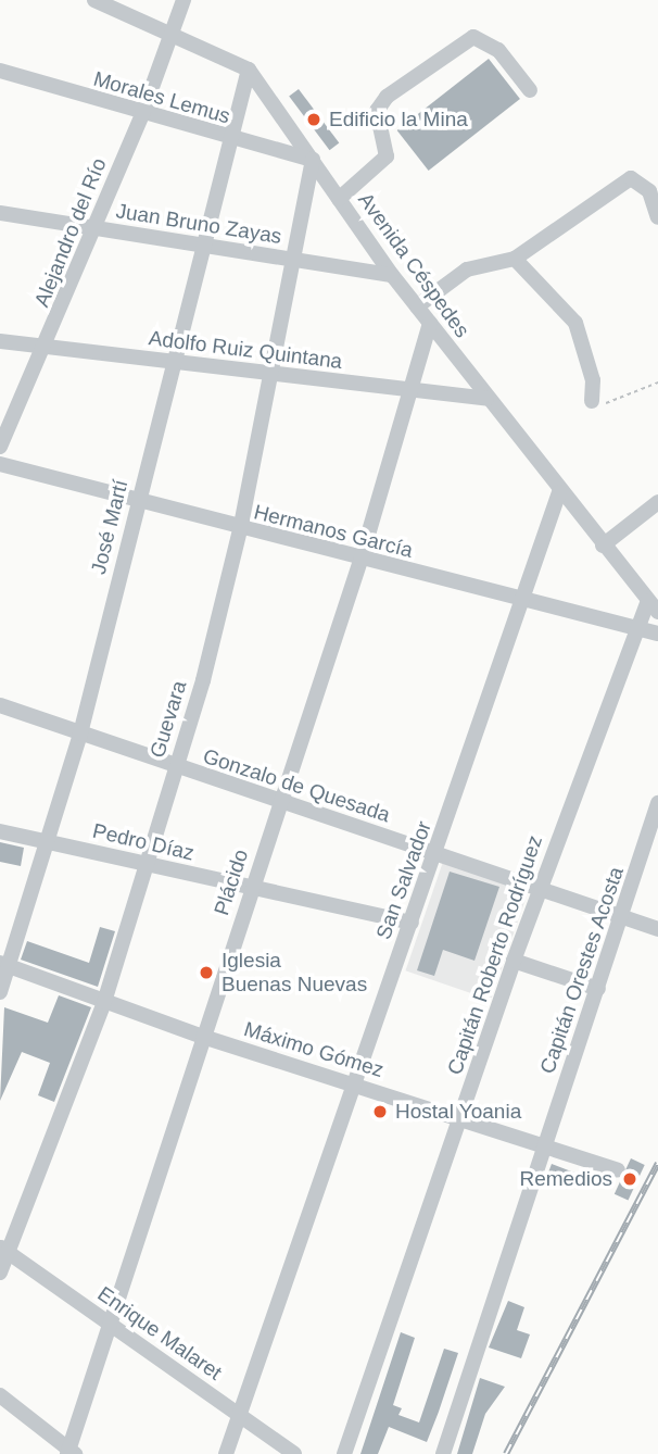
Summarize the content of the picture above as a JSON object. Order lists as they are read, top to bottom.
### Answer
{
  "streets": {
    "street": [
      "Morales Lemus",
      "Juan Bruno Zayas",
      "Alejandro del Río",
      "Avenida Céspedes",
      "Adolfo Ruiz Quintana",
      "José Martí",
      "Hermanos García",
      "Guevara",
      "Gonzalo de Quesada",
      "Pedro Díaz",
      "San Salvador",
      "Plácido",
      "Capitán Roberto Rodríguez",
      "Capitán Orestes Acosta",
      "Máximo Gómez",
      "Enrique Malaret"
    ]
  },
  "crossings": [
    ["Morales Lemus", "Alejandro del Río"],
    ["Morales Lemus", "Avenida Céspedes"],
    ["Morales Lemus", "José Martí"],
    ["Morales Lemus", "Guevara"],
    ["Juan Bruno Zayas", "Alejandro del Río"],
    ["Juan Bruno Zayas", "Avenida Céspedes"],
    ["Juan Bruno Zayas", "José Martí"],
    ["Juan Bruno Zayas", "Guevara"],
    ["Alejandro del Río", "Avenida Céspedes"],
    ["Alejandro del Río", "Adolfo Ruiz Quintana"],
    ["Avenida Céspedes", "Adolfo Ruiz Quintana"],
    ["Avenida Céspedes", "José Martí"],
    ["Avenida Céspedes", "Guevara"],
    ["Avenida Céspedes", "San Salvador"],
    ["Avenida Céspedes", "Plácido"],
    ["Avenida Céspedes", "Capitán Roberto Rodríguez"],
    ["Adolfo Ruiz Quintana", "José Martí"],
    ["Adolfo Ruiz Quintana", "Guevara"],
    ["Adolfo Ruiz Quintana", "Plácido"],
    ["José Martí", "Hermanos García"],
    ["José Martí", "Gonzalo de Quesada"],
    ["José Martí", "Pedro Díaz"],
    ["José Martí", "Máximo Gómez"],
    ["Hermanos García", "Guevara"],
    ["Hermanos García", "San Salvador"],
    ["Hermanos García", "Plácido"],
    ["Hermanos García", "Capitán Roberto Rodríguez"],
    ["Guevara", "Gonzalo de Quesada"],
    ["Guevara", "Pedro Díaz"],
    ["Guevara", "Máximo Gómez"],
    ["Guevara", "Enrique Malaret"],
    ["Gonzalo de Quesada", "San Salvador"],
    ["Gonzalo de Quesada", "Plácido"],
    ["Gonzalo de Quesada", "Capitán Roberto Rodríguez"],
    ["Gonzalo de Quesada", "Capitán Orestes Acosta"],
    ["Pedro Díaz", "San Salvador"],
    ["Pedro Díaz", "Plácido"],
    ["San Salvador", "Máximo Gómez"],
    ["San Salvador", "Enrique Malaret"],
    ["Plácido", "Máximo Gómez"],
    ["Plácido", "Enrique Malaret"],
    ["Capitán Roberto Rodríguez", "Máximo Gómez"],
    ["Capitán Orestes Acosta", "Máximo Gómez"]
  ],
  "places": [
    "Edificio la Mina",
    "Iglesia Buenas Nuevas",
    "Hostal Yoania",
    "Remedios"
  ]
}
